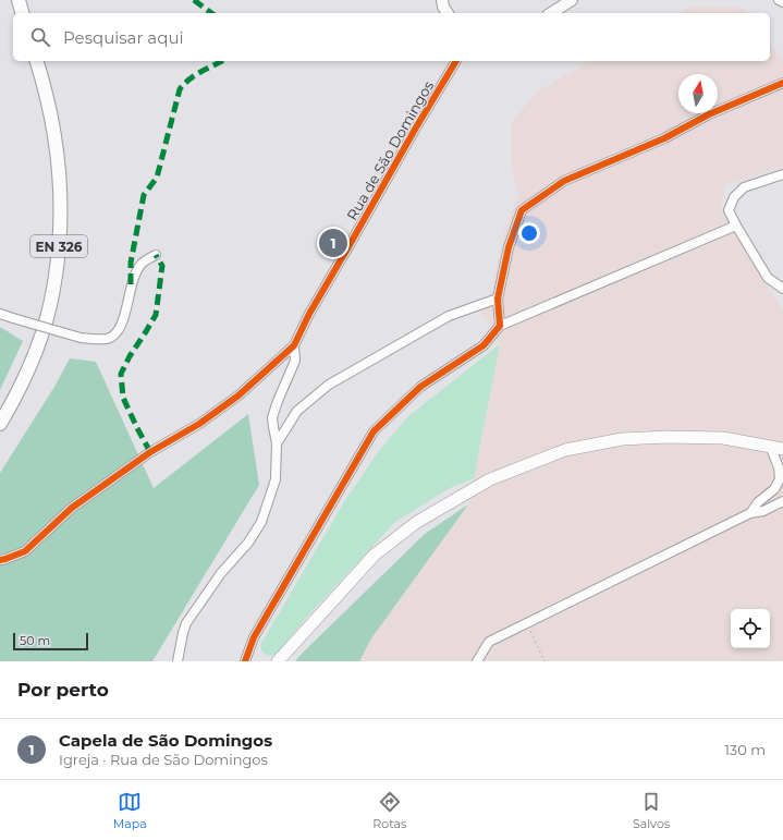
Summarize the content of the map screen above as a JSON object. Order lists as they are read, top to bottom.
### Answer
{
  "streets": {
    "main road": ["EN 326"],
    "street": ["Rua de São Domingos"]
  },
  "scale_bar": "50 m",
  "north": "top",
  "page": {
    "search": "Pesquisar aqui",
    "pins": "1",
    "scale": "50 m",
    "heading": "Por perto",
    "list": [
      {
        "mark": "1",
        "name": "Capela de São Domingos",
        "note": "Igreja · Rua de São Domingos",
        "value": "130 m"
      }
    ],
    "nav": ["Mapa", "Rotas", "Salvos"]
  }
}
